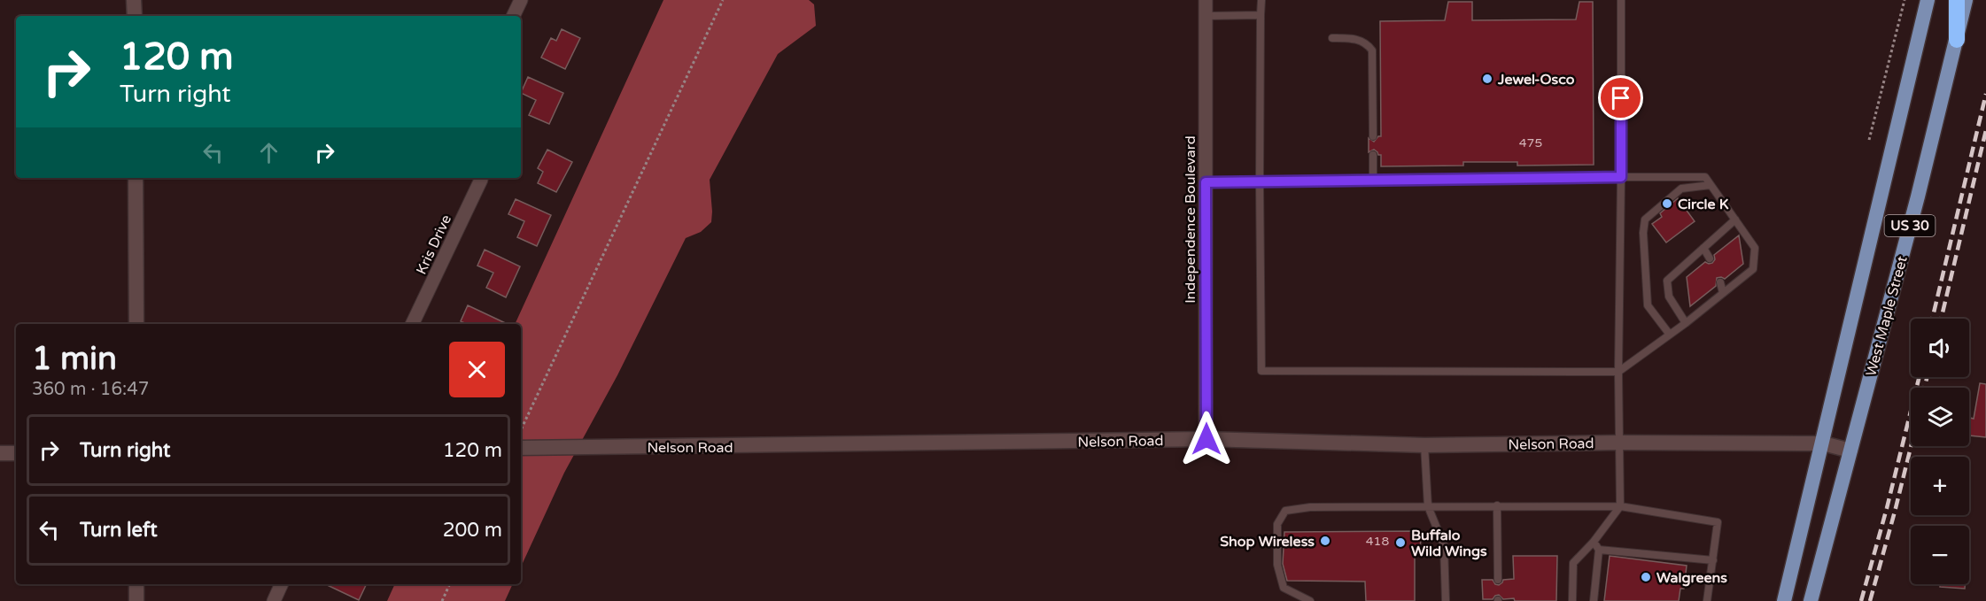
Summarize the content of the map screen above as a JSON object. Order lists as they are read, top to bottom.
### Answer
{
  "streets": {
    "main road": ["US 30", "West Maple Street"],
    "street": ["Independence Boulevard", "Kris Drive", "Nelson Road"]
  },
  "crossings": [
    ["Independence Boulevard", "Nelson Road"],
    ["West Maple Street", "Nelson Road"]
  ],
  "places": [
    "Jewel-Osco",
    "Circle K",
    "Shop Wireless",
    "Buffalo Wild Wings",
    "Walgreens"
  ],
  "house_numbers": ["475", "418"],
  "page": {
    "turn": ["120 m", "Turn right"],
    "map_buttons": ["+", "−"],
    "heading": ["1 min", "360 m · 16:47"],
    "list": [
      {
        "name": "Turn right",
        "value": "120 m"
      },
      {
        "name": "Turn left",
        "value": "200 m"
      }
    ]
  }
}
